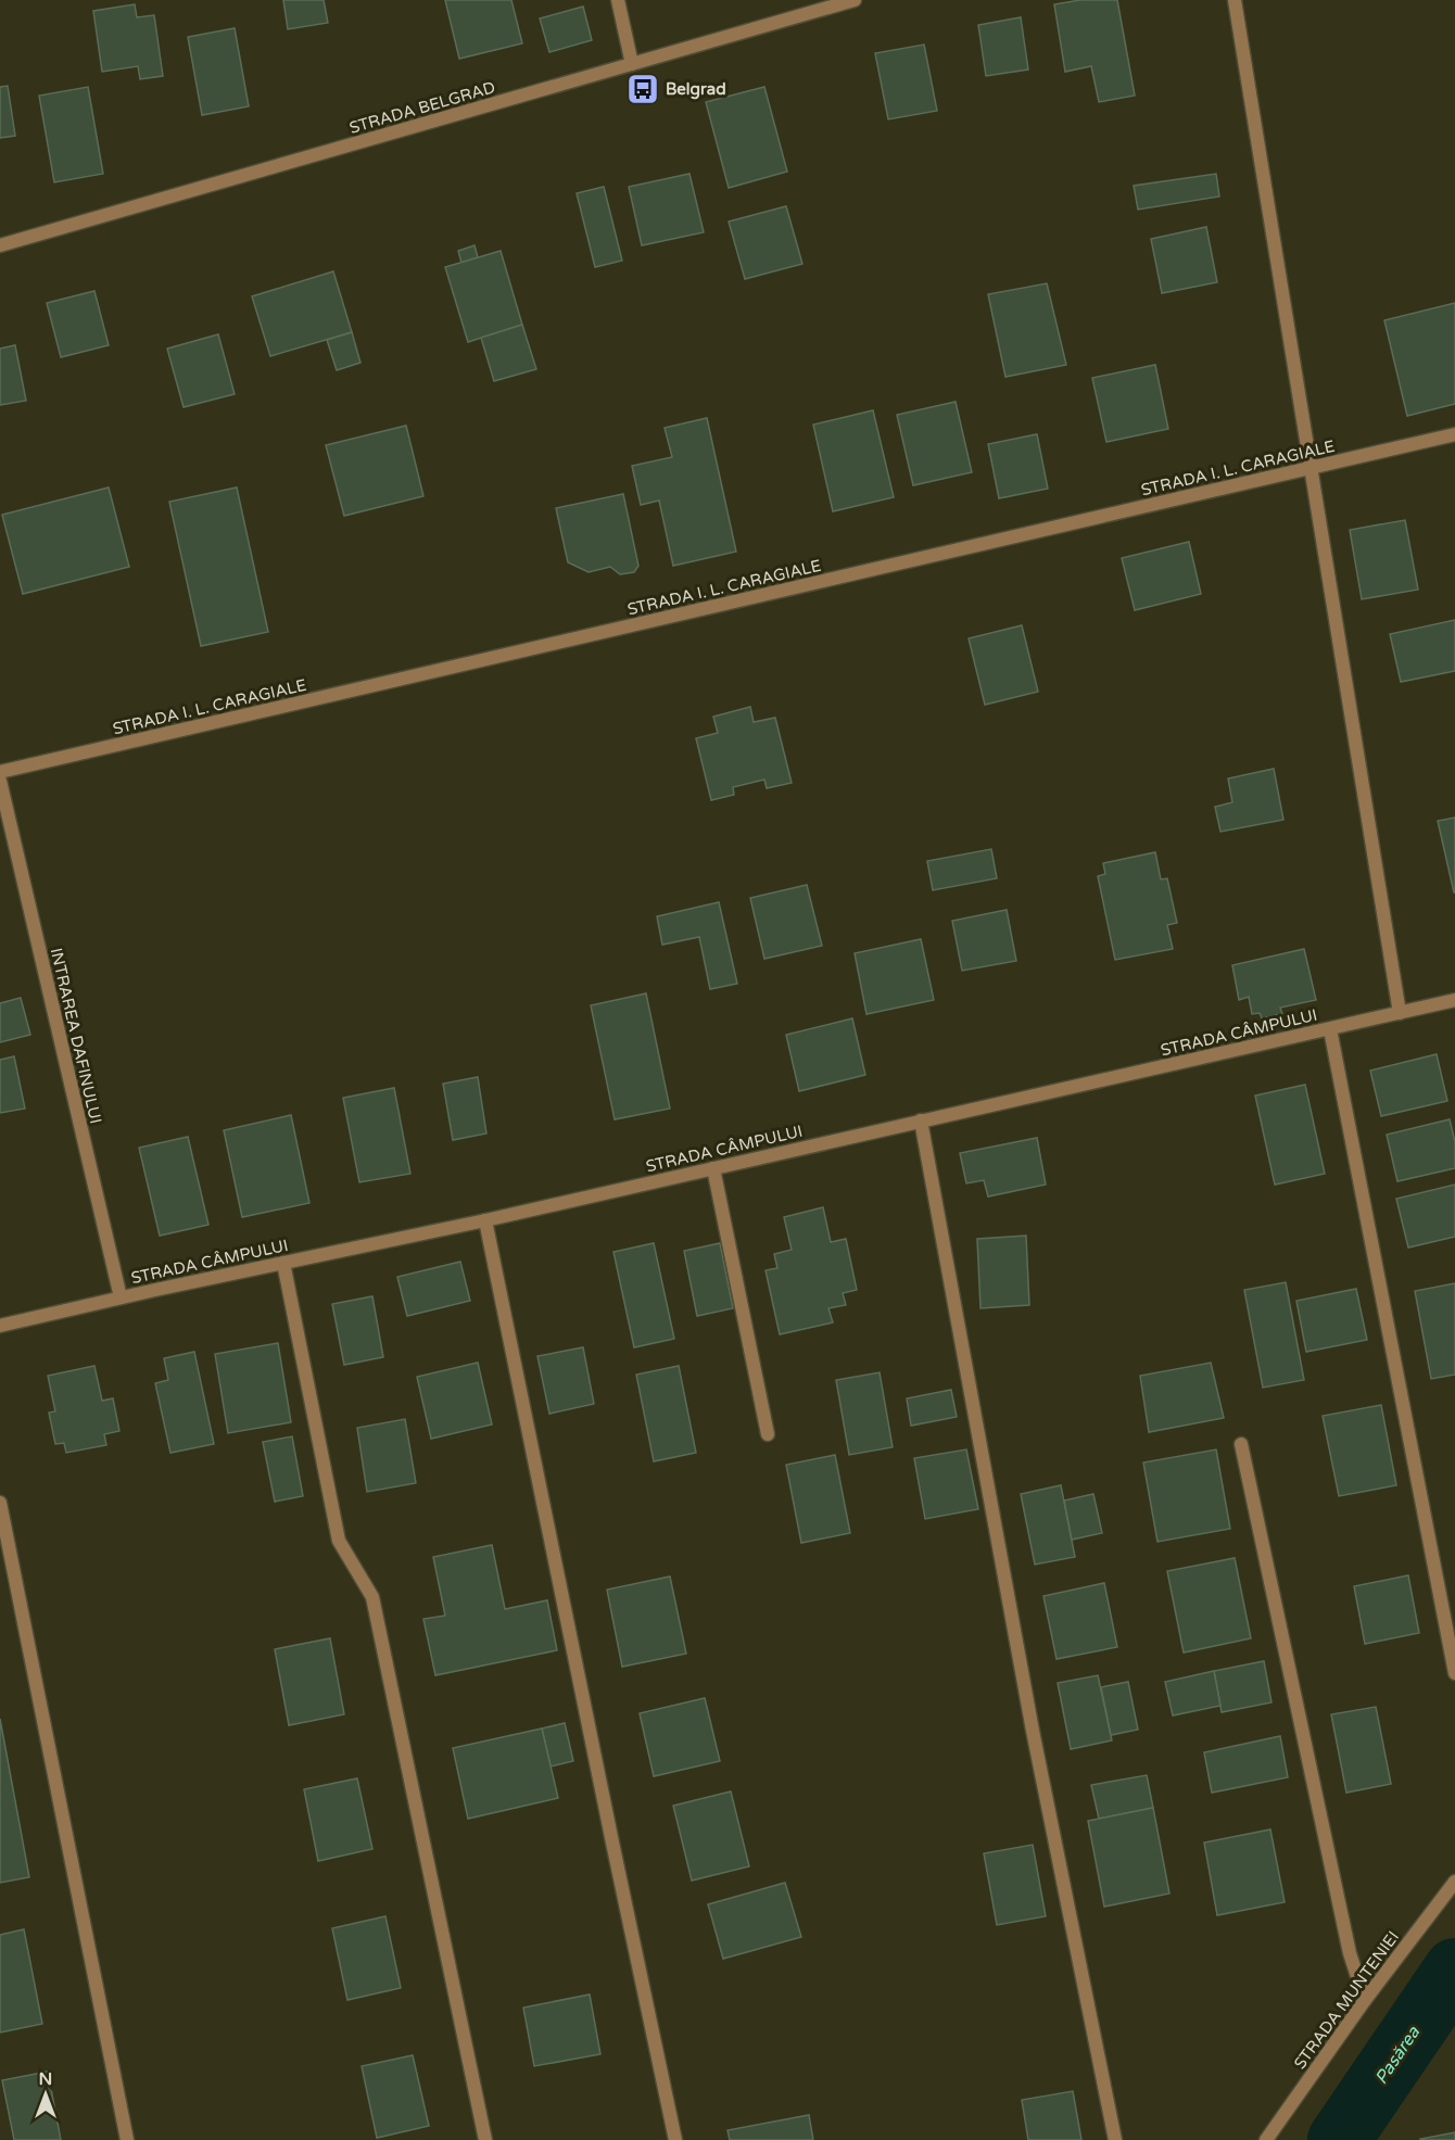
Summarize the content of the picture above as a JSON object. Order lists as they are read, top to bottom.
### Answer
{
  "streets": {
    "street": [
      "STRADA BELGRAD",
      "STRADA I. L. CARAGIALE",
      "STRADA CÂMPULUI",
      "INTRAREA DAFINULUI",
      "STRADA MUNTENIEI"
    ]
  },
  "crossings": [
    ["STRADA CÂMPULUI", "INTRAREA DAFINULUI"]
  ],
  "water": ["Pasărea"],
  "places": {
    "bus stop": ["Belgrad"]
  },
  "north": "top"
}
